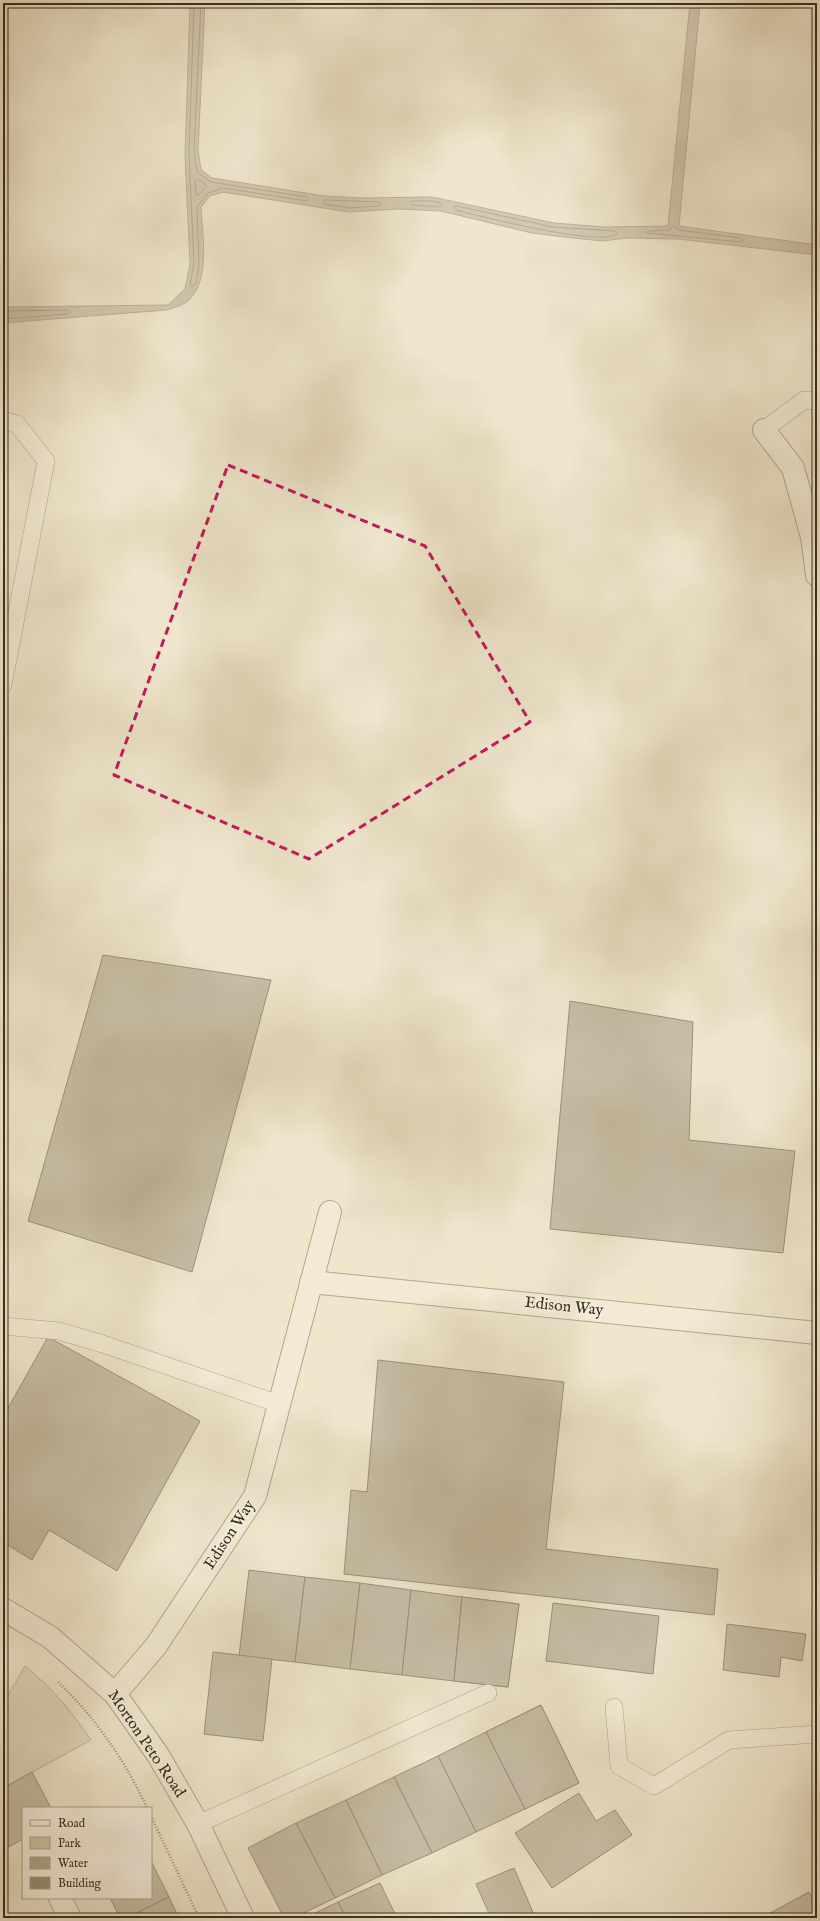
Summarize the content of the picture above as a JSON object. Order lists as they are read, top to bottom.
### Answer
{
  "streets": {
    "street": ["Edison Way", "Morton Peto Road"]
  },
  "crossings": [
    ["Edison Way", "Morton Peto Road"]
  ],
  "legend": [
    "Road",
    "Park",
    "Water",
    "Building"
  ]
}
